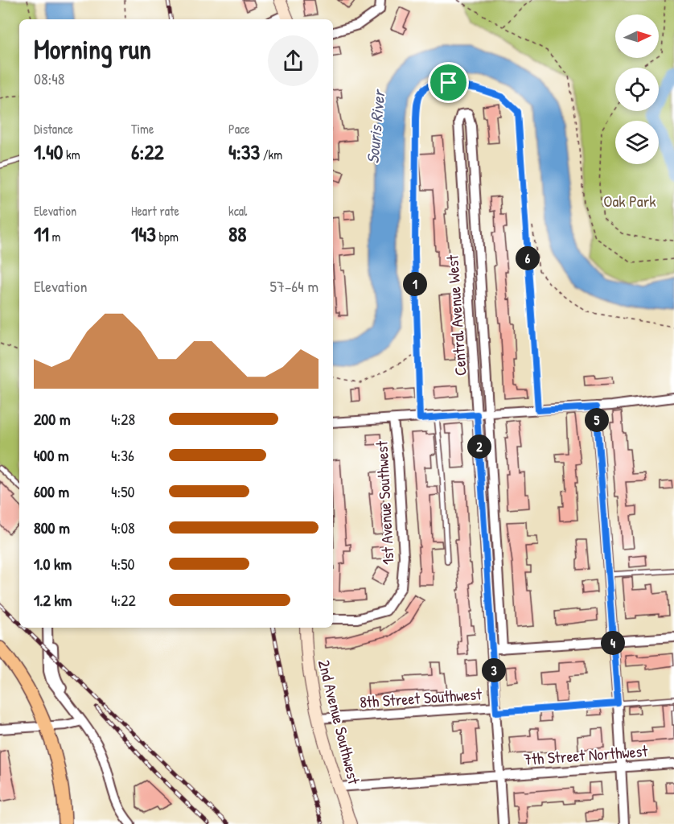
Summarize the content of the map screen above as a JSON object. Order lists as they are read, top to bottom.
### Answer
{
  "streets": {
    "street": [
      "Central Avenue West",
      "1st Avenue Southwest",
      "8th Street Southwest",
      "2nd Avenue Southwest",
      "7th Street Northwest"
    ]
  },
  "crossings": [
    ["Central Avenue West", "8th Street Southwest"],
    ["Central Avenue West", "7th Street Northwest"],
    ["8th Street Southwest", "2nd Avenue Southwest"],
    ["2nd Avenue Southwest", "7th Street Northwest"]
  ],
  "water": ["Souris River"],
  "parks": ["Oak Park"],
  "north": "right",
  "page": {
    "heading": ["Morning run", "08:48"],
    "stats": [
      ["Distance", "1.40 km"],
      ["Time", "6:22"],
      ["Pace", "4:33 /km"],
      ["Elevation", "11 m"],
      ["Heart rate", "143 bpm"],
      ["kcal", "88"]
    ],
    "pins": [
      "6",
      "1",
      "5",
      "2",
      "4",
      "3"
    ],
    "chart": ["Elevation", "57–64 m"],
    "list": [
      {
        "name": "200 m",
        "note": "4:28"
      },
      {
        "name": "400 m",
        "note": "4:36"
      },
      {
        "name": "600 m",
        "note": "4:50"
      },
      {
        "name": "800 m",
        "note": "4:08"
      },
      {
        "name": "1.0 km",
        "note": "4:50"
      },
      {
        "name": "1.2 km",
        "note": "4:22"
      }
    ]
  }
}
